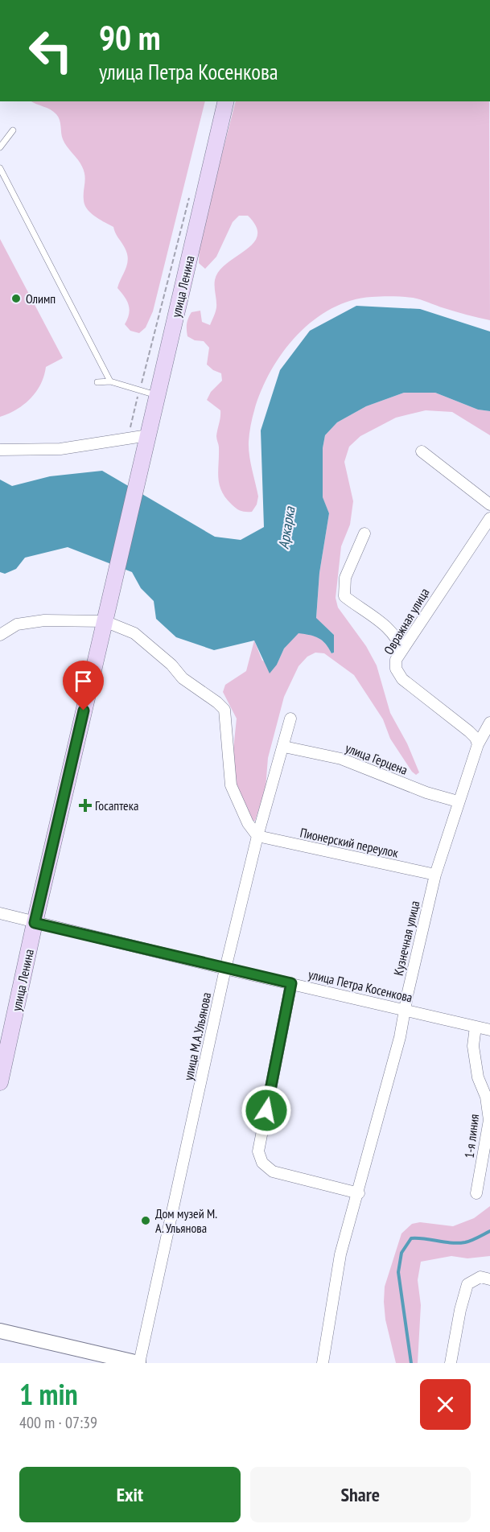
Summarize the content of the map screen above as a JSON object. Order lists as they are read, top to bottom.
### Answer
{
  "streets": {
    "main road": ["улица Ленина"],
    "street": [
      "Овражная улица",
      "улица Герцена",
      "Пионерский переулок",
      "Кузнечная улица",
      "улица Петра Косенкова",
      "улица М.А.Ульянова",
      "1-я линия"
    ]
  },
  "crossings": [
    ["улица Ленина", "улица Петра Косенкова"],
    ["Овражная улица", "Кузнечная улица"],
    ["улица Герцена", "Кузнечная улица"],
    ["улица Герцена", "улица М.А.Ульянова"],
    ["Пионерский переулок", "Кузнечная улица"],
    ["Пионерский переулок", "улица М.А.Ульянова"],
    ["Кузнечная улица", "улица Петра Косенкова"],
    ["улица Петра Косенкова", "улица М.А.Ульянова"],
    ["улица Петра Косенкова", "1-я линия"]
  ],
  "water": ["Аркарка"],
  "places": {
    "other": ["Олимп", "Дом музей М. А. Ульянова"],
    "health": ["Госаптека"]
  },
  "page": {
    "turn": ["90 m", "улица Петра Косенкова"],
    "heading": ["1 min", "400 m · 07:39"],
    "buttons": ["Exit", "Share"]
  }
}
